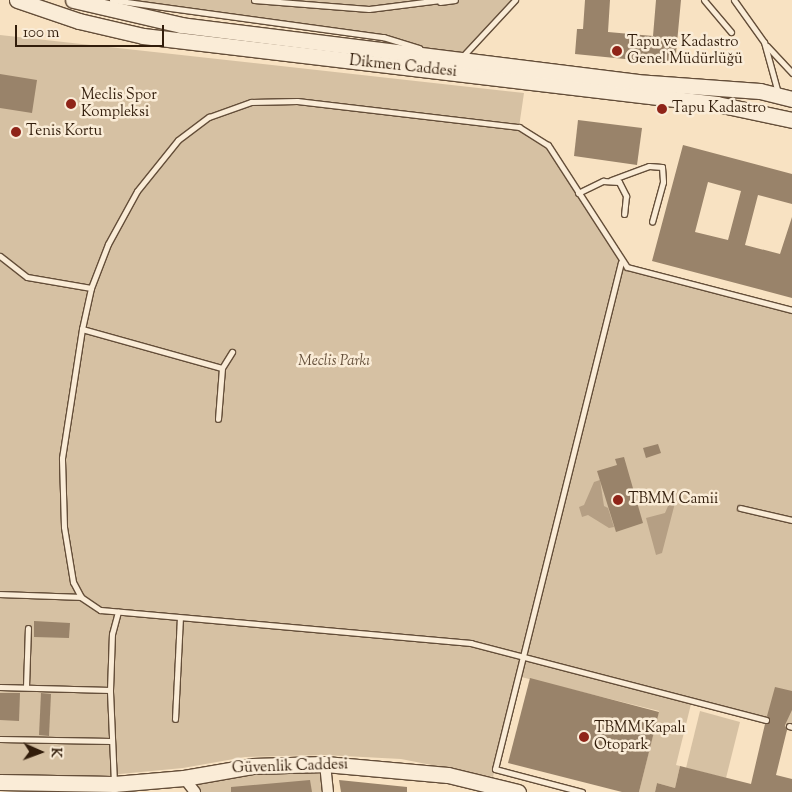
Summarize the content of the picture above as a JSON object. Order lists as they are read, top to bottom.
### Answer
{
  "streets": {
    "main road": ["Dikmen Caddesi", "Güvenlik Caddesi"]
  },
  "parks": ["Meclis Parkı"],
  "places": [
    "Tapu ve Kadastro Genel Müdürlüğü",
    "Meclis Spor Kompleksi",
    "Tapu Kadastro",
    "Tenis Kortu",
    "TBMM Camii",
    "TBMM Kapalı Otopark"
  ],
  "scale_bar": "100 m",
  "north": "right"
}
